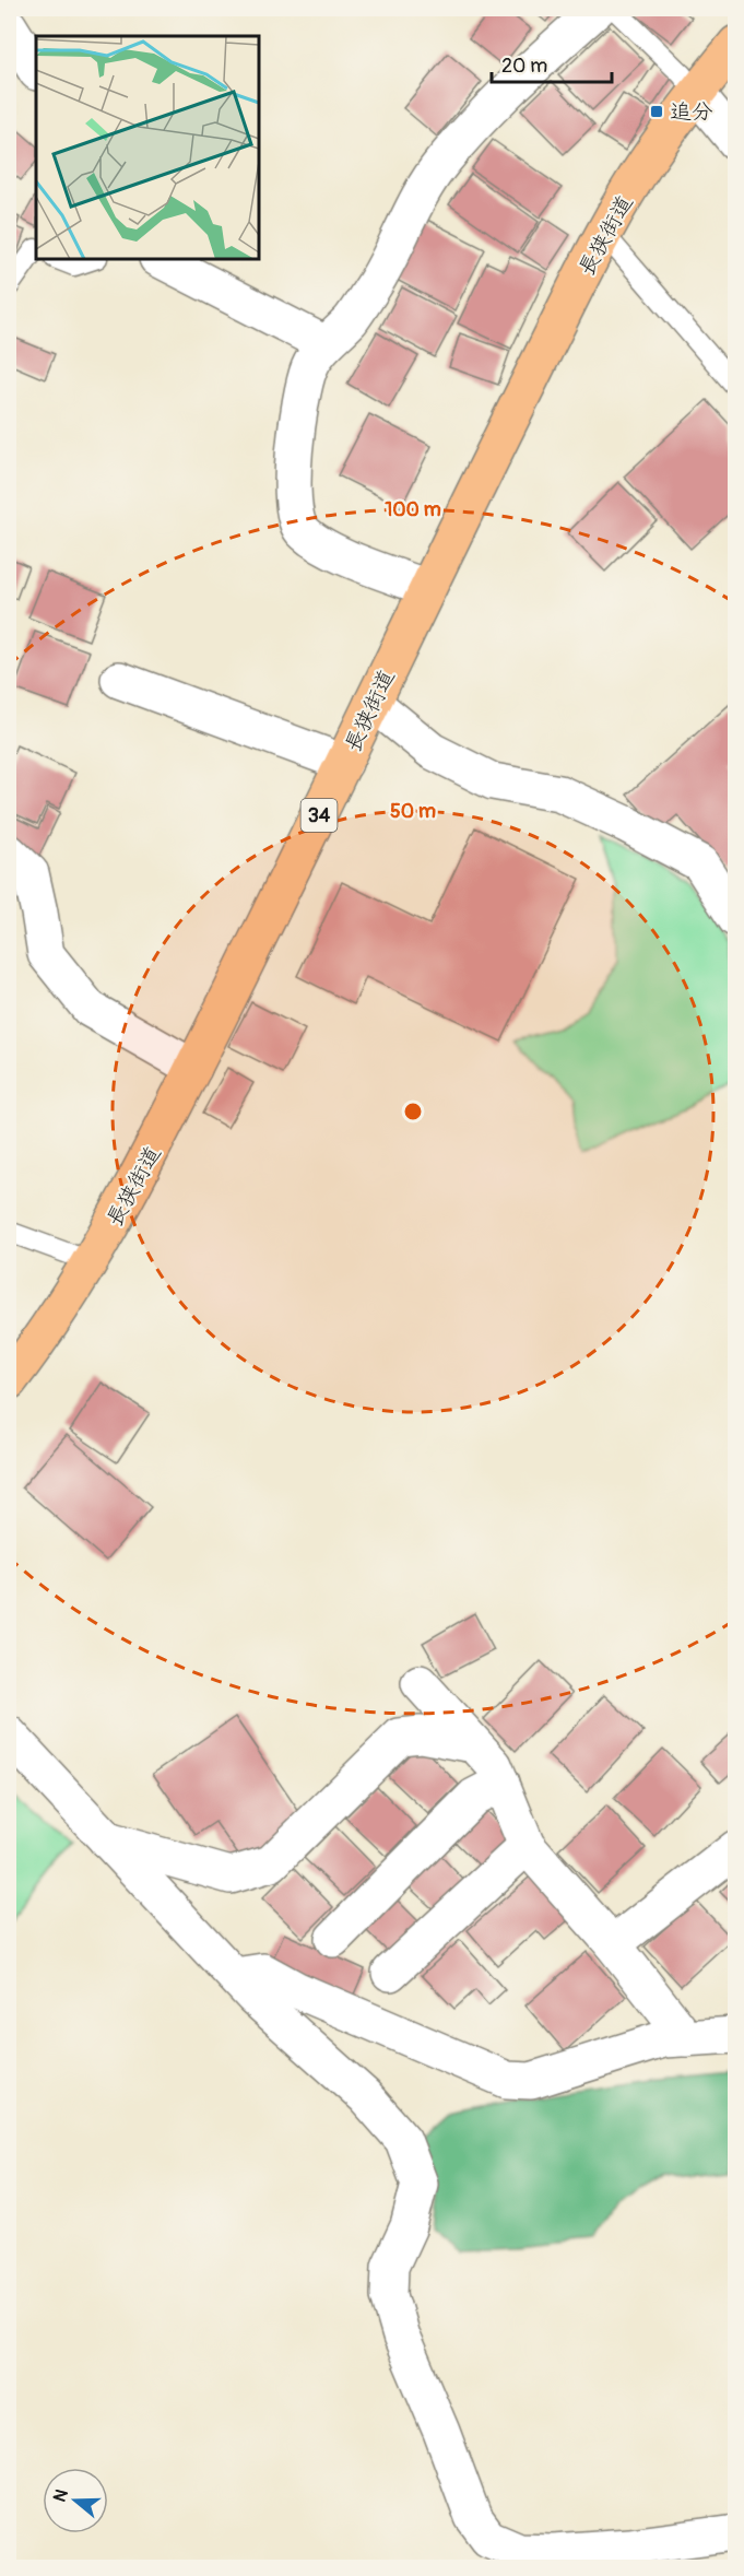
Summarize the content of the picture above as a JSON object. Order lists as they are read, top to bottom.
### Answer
{
  "streets": {
    "main road": ["長狭街道", "34"]
  },
  "places": {
    "transit": ["追分"]
  },
  "scale_bar": "20 m",
  "north": "left",
  "rings": ["100 m", "50 m"]
}
